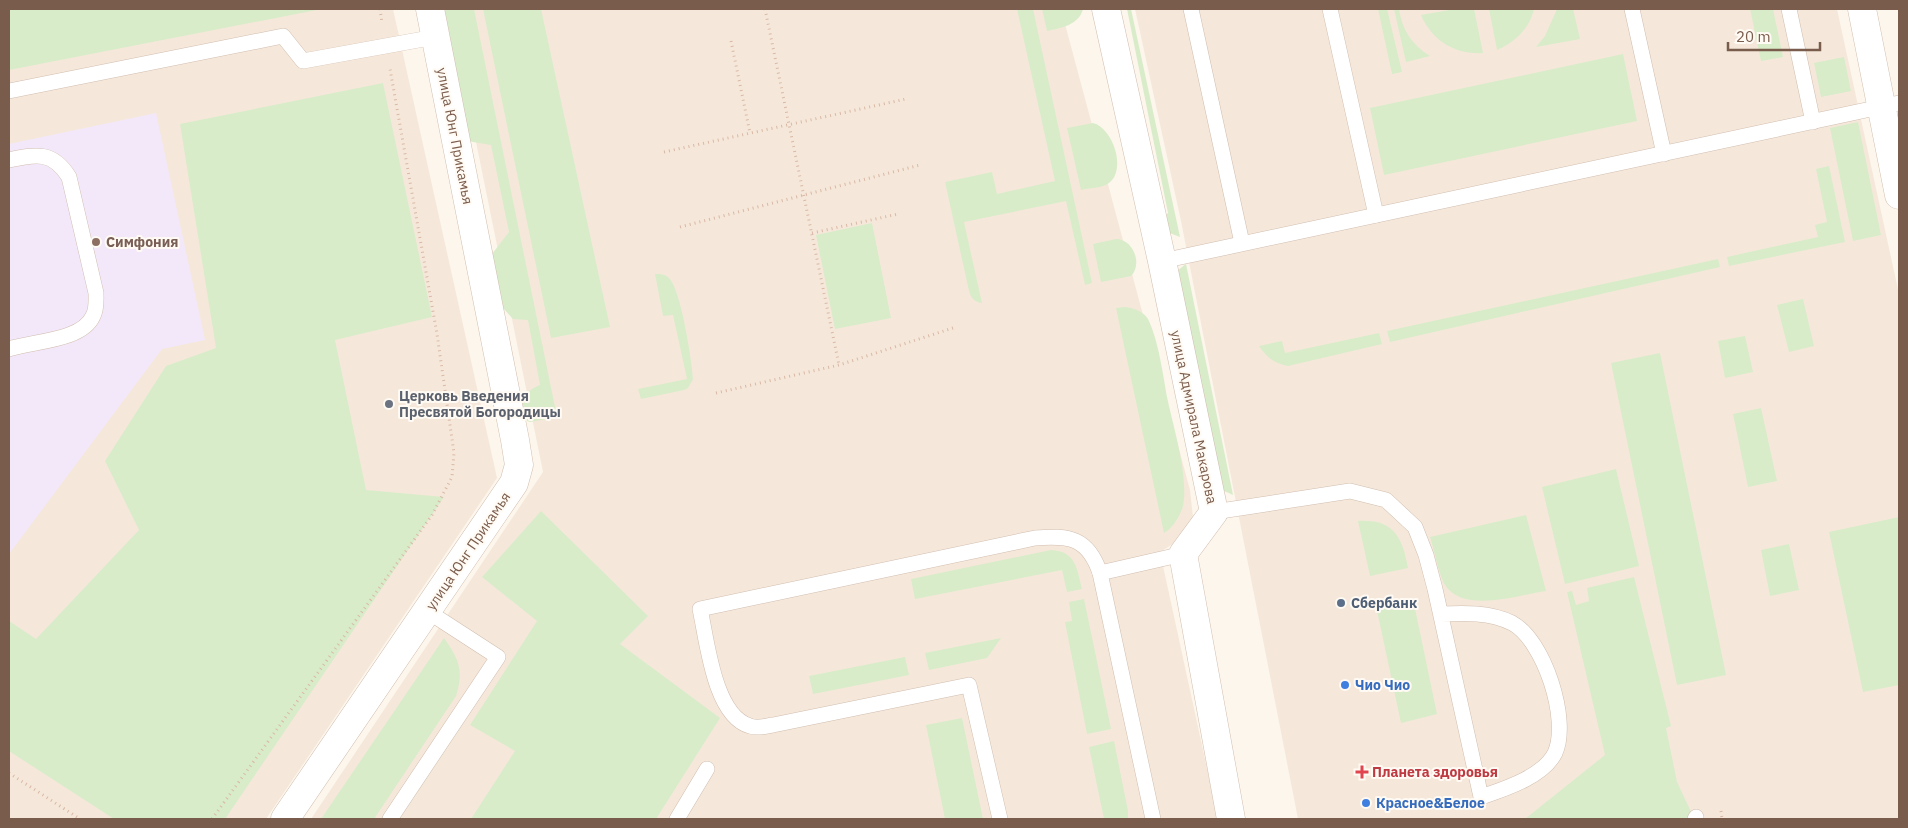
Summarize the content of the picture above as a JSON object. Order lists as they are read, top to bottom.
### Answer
{
  "streets": {
    "street": ["улица Юнг Прикамья", "улица Адмирала Макарова"]
  },
  "places": {
    "other": [
      "Симфония",
      "Церковь Введения Пресвятой Богородицы",
      "Сбербанк",
      "Чио Чио",
      "Красное&Белое"
    ],
    "health": ["Планета здоровья"]
  },
  "scale_bar": "20 m"
}
